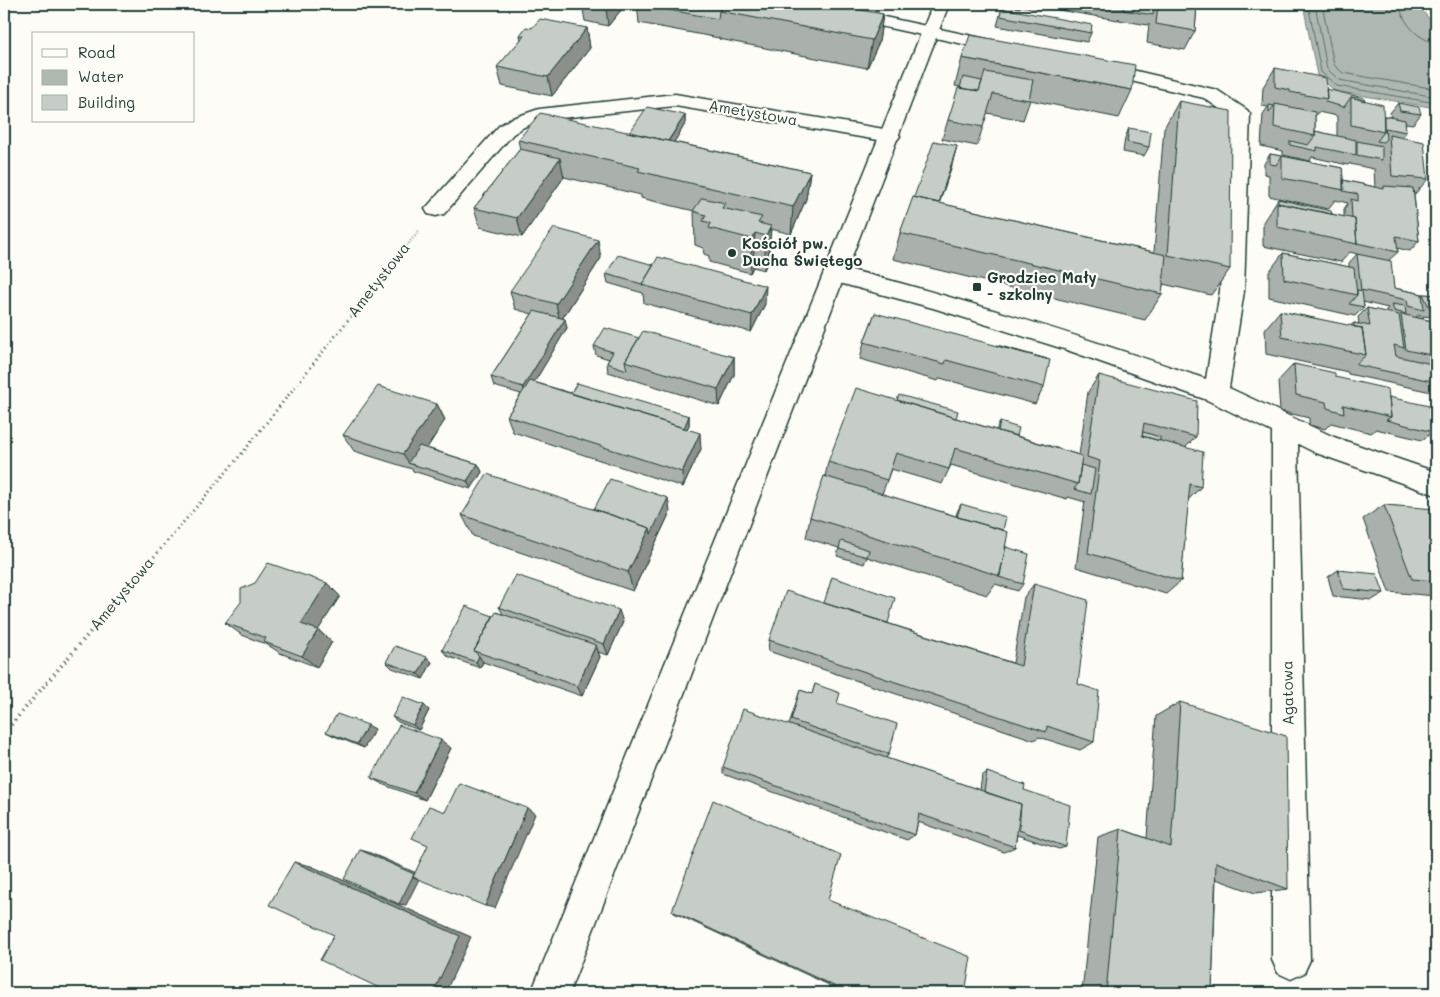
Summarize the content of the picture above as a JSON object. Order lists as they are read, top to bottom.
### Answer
{
  "streets": {
    "street": ["Ametystowa", "Agatowa"]
  },
  "places": {
    "other": ["Kościół pw. Ducha Świętego"],
    "transit": ["Grodziec Mały - szkolny"]
  },
  "legend": ["Road", "Water", "Building"]
}
